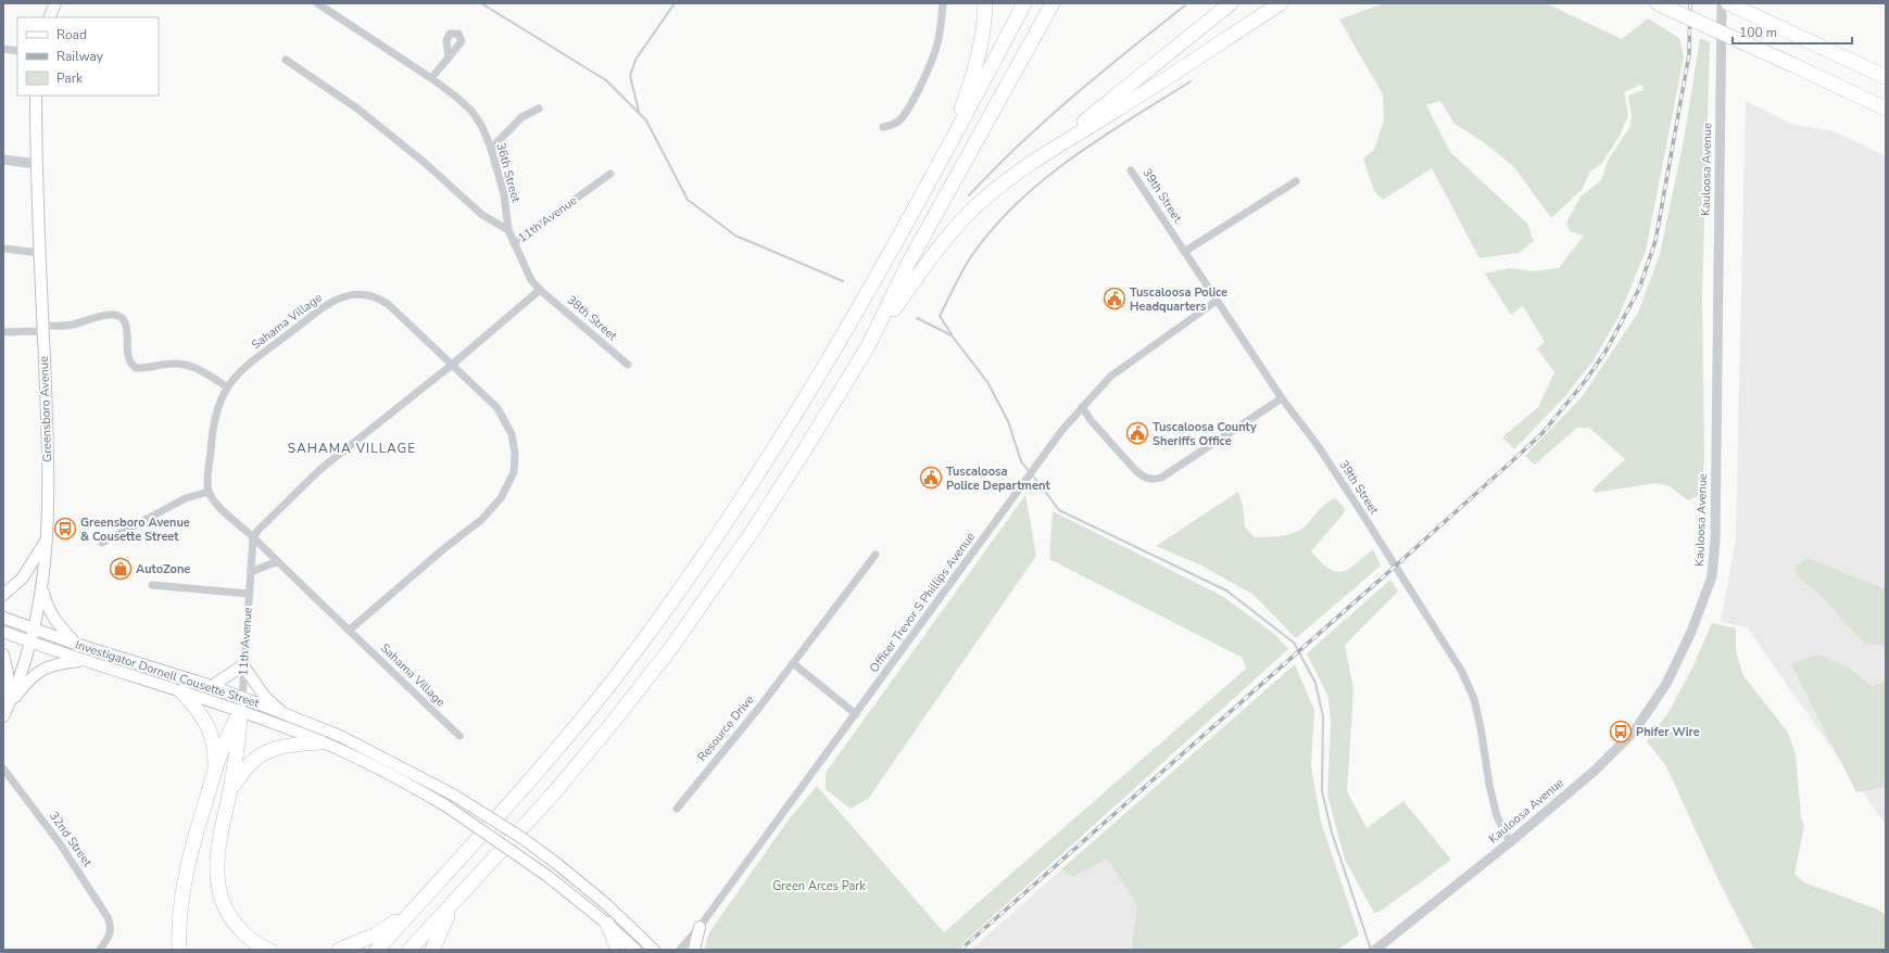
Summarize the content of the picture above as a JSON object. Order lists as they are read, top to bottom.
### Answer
{
  "streets": {
    "main road": ["Greensboro Avenue", "Investigator Dornell Cousette Street"],
    "street": [
      "Kauloosa Avenue",
      "36th Street",
      "39th Street",
      "11th Avenue",
      "38th Street",
      "Sahama Village",
      "Officer Trevor S Phillips Avenue",
      "Resource Drive",
      "32nd Street"
    ]
  },
  "crossings": [
    ["Kauloosa Avenue", "39th Street"],
    ["36th Street", "11th Avenue"],
    ["39th Street", "Officer Trevor S Phillips Avenue"],
    ["11th Avenue", "38th Street"],
    ["11th Avenue", "Sahama Village"],
    ["11th Avenue", "Investigator Dornell Cousette Street"],
    ["Greensboro Avenue", "Investigator Dornell Cousette Street"]
  ],
  "districts": ["SAHAMA VILLAGE"],
  "parks": ["Green Arces Park"],
  "places": {
    "public building": ["Tuscaloosa Police Headquarters", "Tuscaloosa County Sheriffs Office", "Tuscaloosa Police Department"],
    "bus stop": ["Greensboro Avenue & Cousette Street", "Phifer Wire"],
    "shop": ["AutoZone"]
  },
  "legend": ["Road", "Railway", "Park"],
  "scale_bar": "100 m"
}
